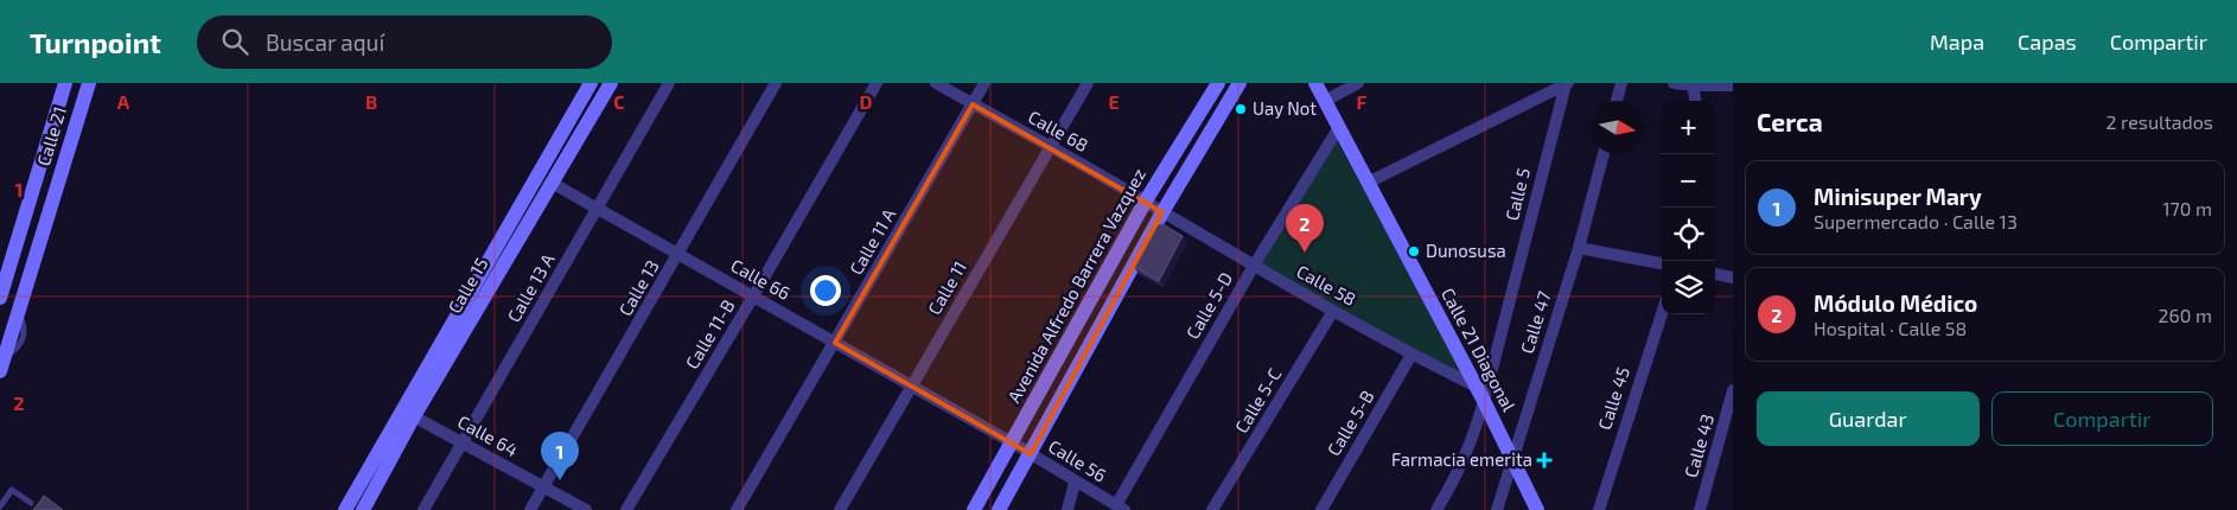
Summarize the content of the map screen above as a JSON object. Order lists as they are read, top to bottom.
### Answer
{
  "streets": {
    "street": [
      "Calle 68",
      "Calle 21",
      "Calle 5",
      "Calle 11 A",
      "Calle 66",
      "Calle 15",
      "Avenida Alfredo Barrera Vazquez",
      "Calle 58",
      "Calle 13 A",
      "Calle 13",
      "Calle 11",
      "Calle 5-D",
      "Calle 47",
      "Calle 11-B",
      "Calle 21 Diagonal",
      "Calle 45",
      "Calle 5-C",
      "Calle 5-B",
      "Calle 64",
      "Calle 43",
      "Calle 56"
    ]
  },
  "crossings": [
    ["Calle 68", "Calle 11 A"],
    ["Calle 68", "Avenida Alfredo Barrera Vazquez"],
    ["Calle 68", "Calle 58"],
    ["Calle 68", "Calle 11"],
    ["Calle 5", "Calle 21 Diagonal"],
    ["Calle 11 A", "Calle 66"],
    ["Calle 66", "Calle 15"],
    ["Calle 66", "Avenida Alfredo Barrera Vazquez"],
    ["Calle 66", "Calle 13 A"],
    ["Calle 66", "Calle 13"],
    ["Calle 66", "Calle 11"],
    ["Calle 66", "Calle 11-B"],
    ["Calle 66", "Calle 56"],
    ["Calle 15", "Calle 64"],
    ["Avenida Alfredo Barrera Vazquez", "Calle 56"],
    ["Calle 58", "Calle 5-D"],
    ["Calle 58", "Calle 21 Diagonal"],
    ["Calle 58", "Calle 5-C"],
    ["Calle 58", "Calle 5-B"],
    ["Calle 13 A", "Calle 64"],
    ["Calle 13", "Calle 64"],
    ["Calle 5-D", "Calle 21 Diagonal"],
    ["Calle 5-D", "Calle 56"],
    ["Calle 47", "Calle 21 Diagonal"]
  ],
  "places": {
    "other": ["Uay Not", "Dunosusa"],
    "health": ["Farmacia emerita"]
  },
  "north": "right",
  "page": {
    "header": "Turnpoint",
    "search": "Buscar aquí",
    "nav": ["Mapa", "Capas", "Compartir"],
    "heading": ["Cerca", "2 resultados"],
    "map_buttons": ["+", "−"],
    "list": [
      {
        "mark": "1",
        "name": "Minisuper Mary",
        "note": "Supermercado · Calle 13",
        "value": "170 m"
      },
      {
        "mark": "2",
        "name": "Módulo Médico",
        "note": "Hospital · Calle 58",
        "value": "260 m"
      }
    ],
    "pins": ["2", "1"],
    "buttons": ["Guardar", "Compartir"]
  },
  "grid": {
    "columns": [
      "A",
      "B",
      "C",
      "D",
      "E",
      "F"
    ],
    "rows": ["1", "2"]
  }
}
